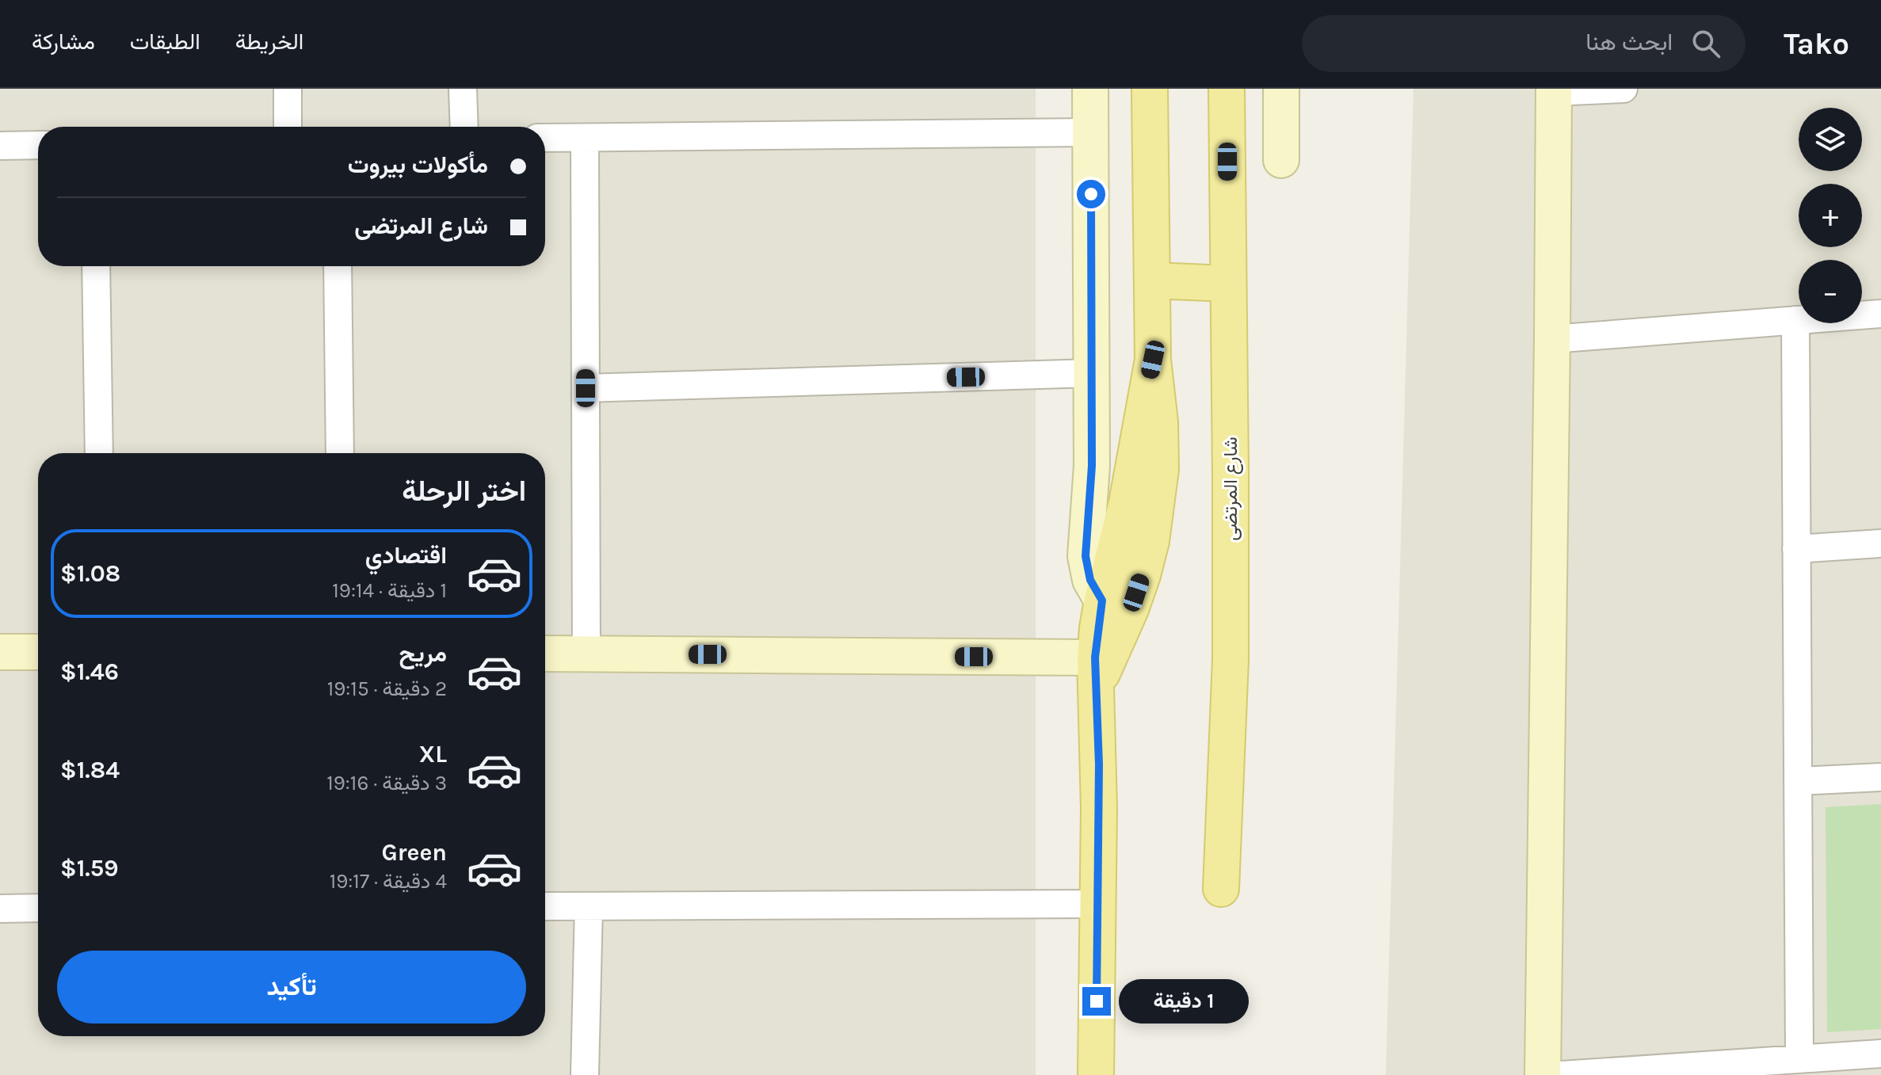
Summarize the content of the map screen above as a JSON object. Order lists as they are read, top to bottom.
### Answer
{
  "streets": {
    "main road": ["شارع المرتضى"]
  },
  "page": {
    "header": "Tako",
    "search": "ابحث هنا",
    "nav": ["الخريطة", "الطبقات", "مشاركة"],
    "map_buttons": ["+", "−"],
    "banner": ["مأكولات بيروت", "شارع المرتضى"],
    "heading": "اختر الرحلة",
    "list": [
      {
        "name": "اقتصادي",
        "note": "1 دقيقة · 19:14",
        "value": "$1.08"
      },
      {
        "name": "مريح",
        "note": "2 دقيقة · 19:15",
        "value": "$1.46"
      },
      {
        "name": "XL",
        "note": "3 دقيقة · 19:16",
        "value": "$1.84"
      },
      {
        "name": "Green",
        "note": "4 دقيقة · 19:17",
        "value": "$1.59"
      }
    ],
    "buttons": "تأكيد",
    "bubble": "1 دقيقة"
  }
}
